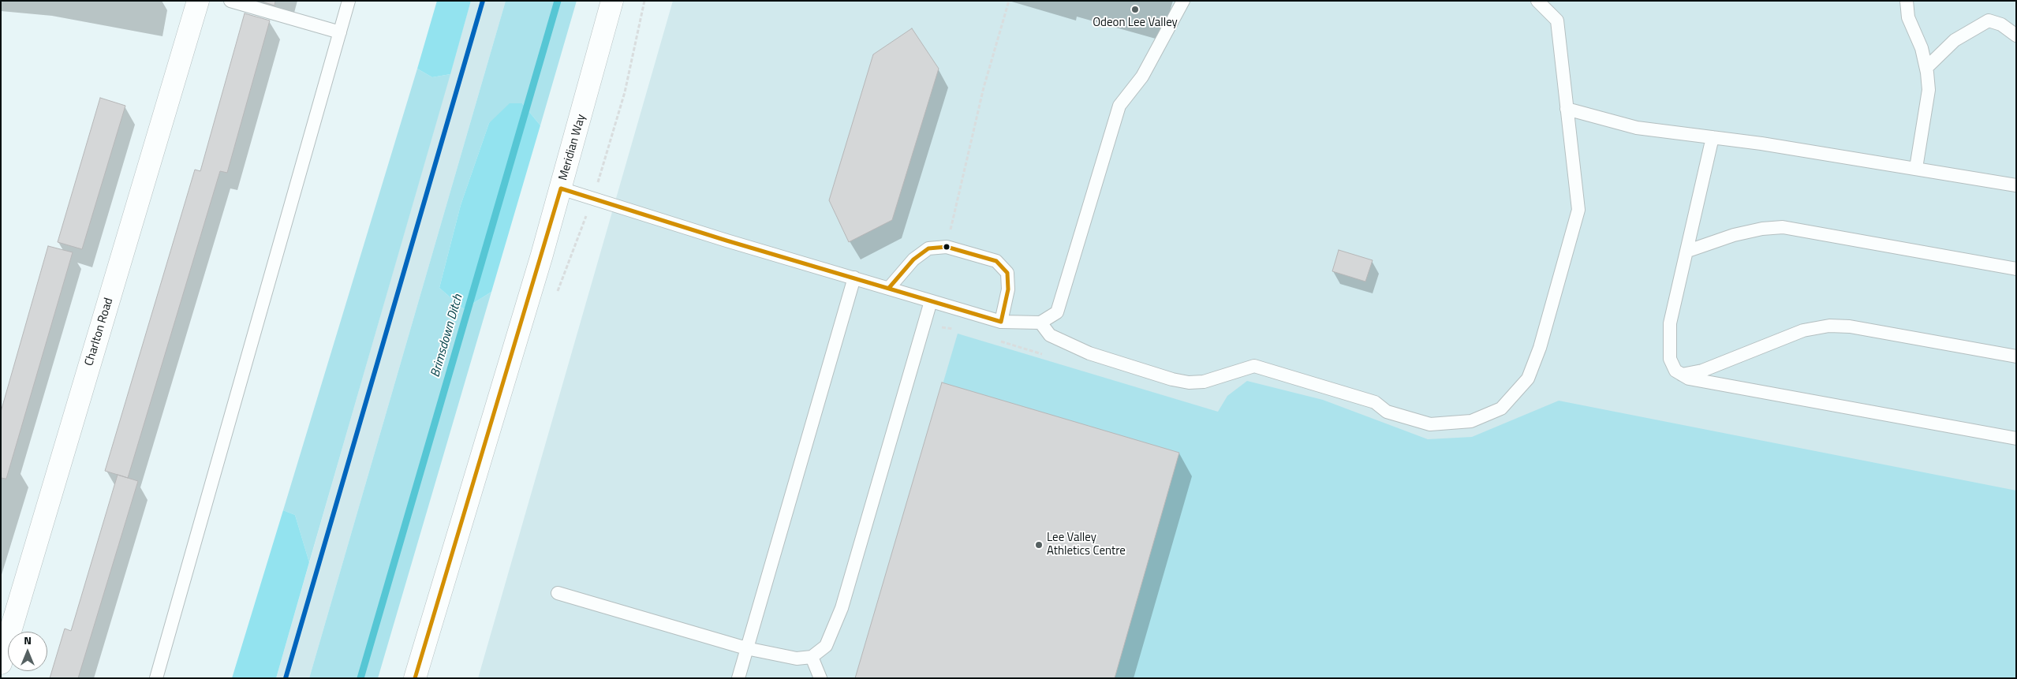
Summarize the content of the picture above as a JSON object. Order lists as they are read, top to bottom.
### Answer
{
  "streets": {
    "main road": ["Meridian Way", "Charlton Road"]
  },
  "water": ["Brimsdown Ditch"],
  "places": ["Odeon Lee Valley", "Lee Valley Athletics Centre"],
  "north": "top"
}
